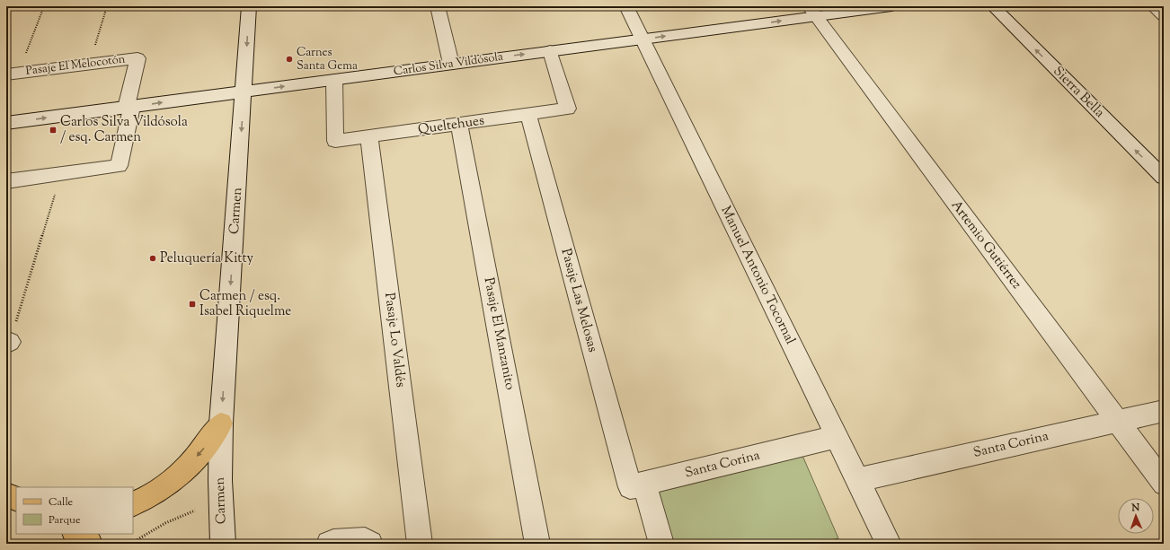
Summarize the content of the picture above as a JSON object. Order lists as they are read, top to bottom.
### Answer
{
  "streets": {
    "street": [
      "Carlos Silva Vildósola",
      "Pasaje El Melocotón",
      "Sierra Bella",
      "Queltehues",
      "Carmen",
      "Artemio Gutiérrez",
      "Manuel Antonio Tocornal",
      "Pasaje Las Melosas",
      "Pasaje El Manzanito",
      "Pasaje Lo Valdés",
      "Santa Corina"
    ]
  },
  "crossings": [
    ["Carlos Silva Vildósola", "Pasaje El Melocotón"],
    ["Carlos Silva Vildósola", "Queltehues"],
    ["Carlos Silva Vildósola", "Carmen"],
    ["Carlos Silva Vildósola", "Artemio Gutiérrez"],
    ["Carlos Silva Vildósola", "Manuel Antonio Tocornal"],
    ["Queltehues", "Pasaje Las Melosas"],
    ["Queltehues", "Pasaje El Manzanito"],
    ["Queltehues", "Pasaje Lo Valdés"],
    ["Artemio Gutiérrez", "Santa Corina"],
    ["Manuel Antonio Tocornal", "Santa Corina"],
    ["Pasaje Las Melosas", "Santa Corina"]
  ],
  "one_way": ["Carlos Silva Vildósola", "Sierra Bella", "Carmen"],
  "places": {
    "other": ["Carnes Santa Gema", "Peluquería Kitty"],
    "transit": ["Carlos Silva Vildósola / esq. Carmen", "Carmen / esq. Isabel Riquelme"]
  },
  "legend": ["Calle", "Parque"],
  "north": "top"
}
